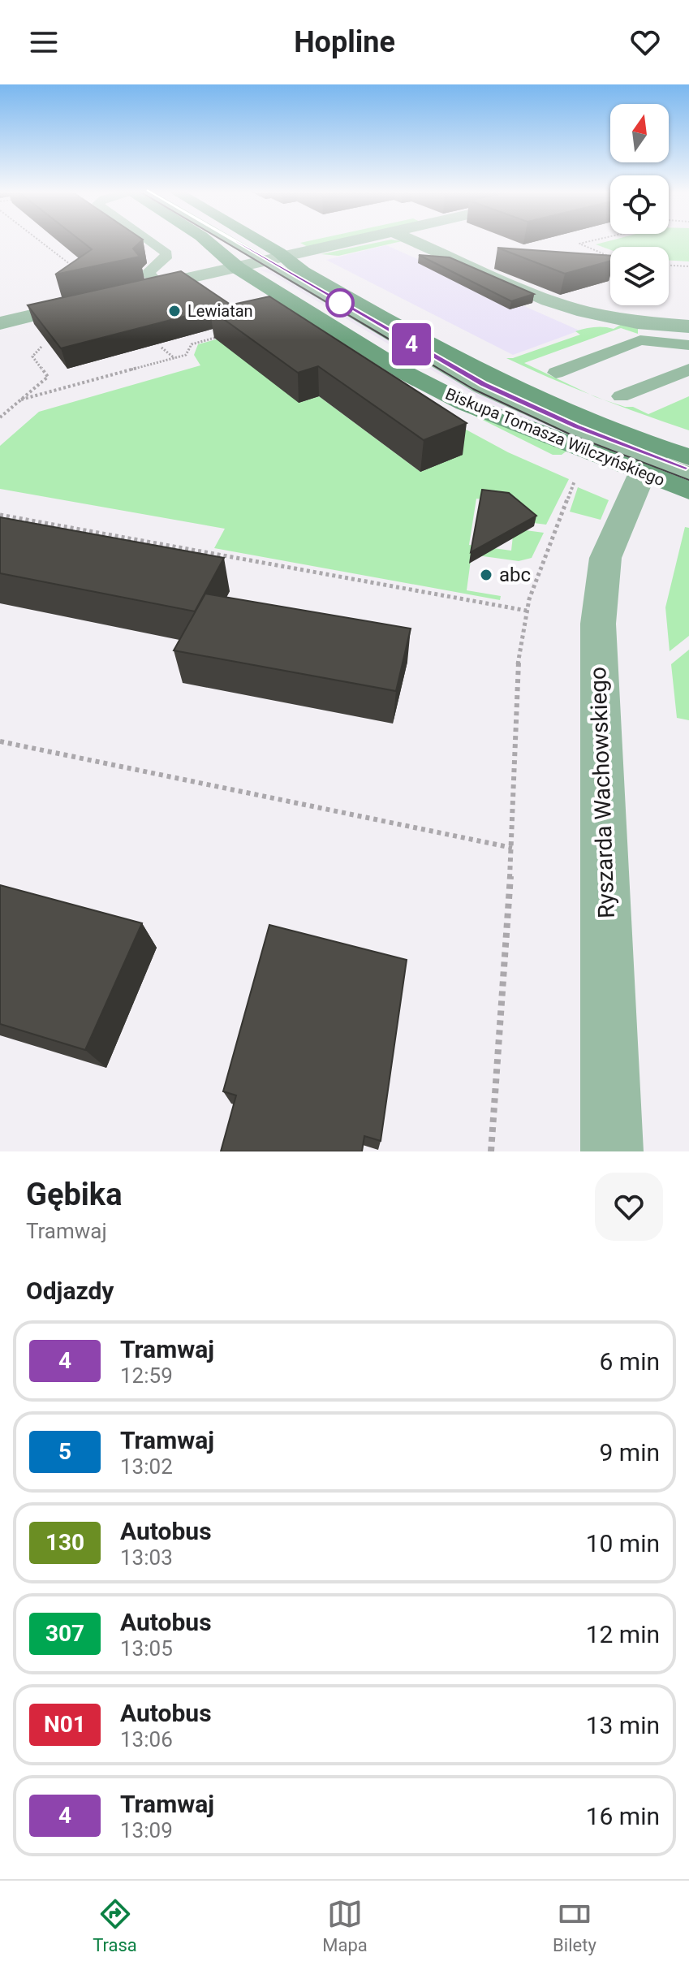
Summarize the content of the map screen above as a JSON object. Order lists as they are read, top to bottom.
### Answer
{
  "streets": {
    "street": ["Biskupa Tomasza Wilczyńskiego", "Ryszarda Wachowskiego"]
  },
  "crossings": [
    ["Biskupa Tomasza Wilczyńskiego", "Ryszarda Wachowskiego"]
  ],
  "places": ["Lewiatan", "abc"],
  "lines": ["tram line 4"],
  "north": "top",
  "page": {
    "header": "Hopline",
    "on_map": "4",
    "heading": [
      ["Gębika", "Tramwaj"],
      "Odjazdy"
    ],
    "list": [
      {
        "mark": "4",
        "name": "Tramwaj",
        "note": "12:59",
        "value": "6 min"
      },
      {
        "mark": "5",
        "name": "Tramwaj",
        "note": "13:02",
        "value": "9 min"
      },
      {
        "mark": "130",
        "name": "Autobus",
        "note": "13:03",
        "value": "10 min"
      },
      {
        "mark": "307",
        "name": "Autobus",
        "note": "13:05",
        "value": "12 min"
      },
      {
        "mark": "N01",
        "name": "Autobus",
        "note": "13:06",
        "value": "13 min"
      },
      {
        "mark": "4",
        "name": "Tramwaj",
        "note": "13:09",
        "value": "16 min"
      }
    ],
    "tabs": ["Trasa", "Mapa", "Bilety"]
  }
}
